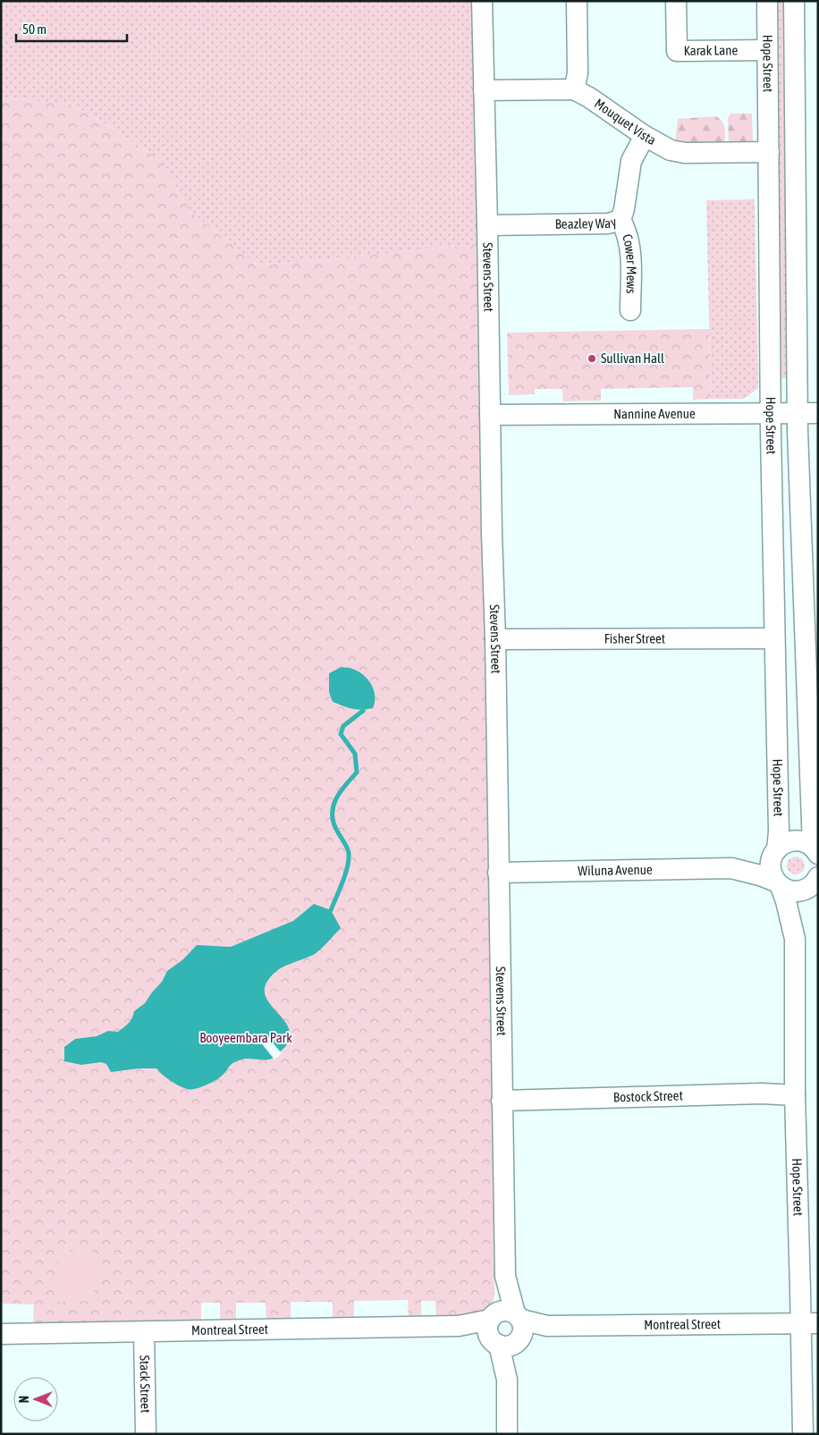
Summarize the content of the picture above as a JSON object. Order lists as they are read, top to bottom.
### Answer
{
  "streets": {
    "street": [
      "Karak Lane",
      "Hope Street",
      "Mouquet Vista",
      "Beazley Way",
      "Cower Mews",
      "Stevens Street",
      "Nannine Avenue",
      "Fisher Street",
      "Wiluna Avenue",
      "Bostock Street",
      "Montreal Street",
      "Stack Street"
    ]
  },
  "crossings": [
    ["Karak Lane", "Hope Street"],
    ["Hope Street", "Mouquet Vista"],
    ["Hope Street", "Nannine Avenue"],
    ["Hope Street", "Fisher Street"],
    ["Hope Street", "Wiluna Avenue"],
    ["Hope Street", "Bostock Street"],
    ["Hope Street", "Montreal Street"],
    ["Mouquet Vista", "Beazley Way"],
    ["Beazley Way", "Cower Mews"],
    ["Beazley Way", "Stevens Street"],
    ["Stevens Street", "Nannine Avenue"],
    ["Stevens Street", "Fisher Street"],
    ["Stevens Street", "Wiluna Avenue"],
    ["Stevens Street", "Bostock Street"],
    ["Stevens Street", "Montreal Street"],
    ["Montreal Street", "Stack Street"]
  ],
  "parks": ["Booyeembara Park"],
  "places": ["Sullivan Hall"],
  "scale_bar": "50 m",
  "north": "left"
}
